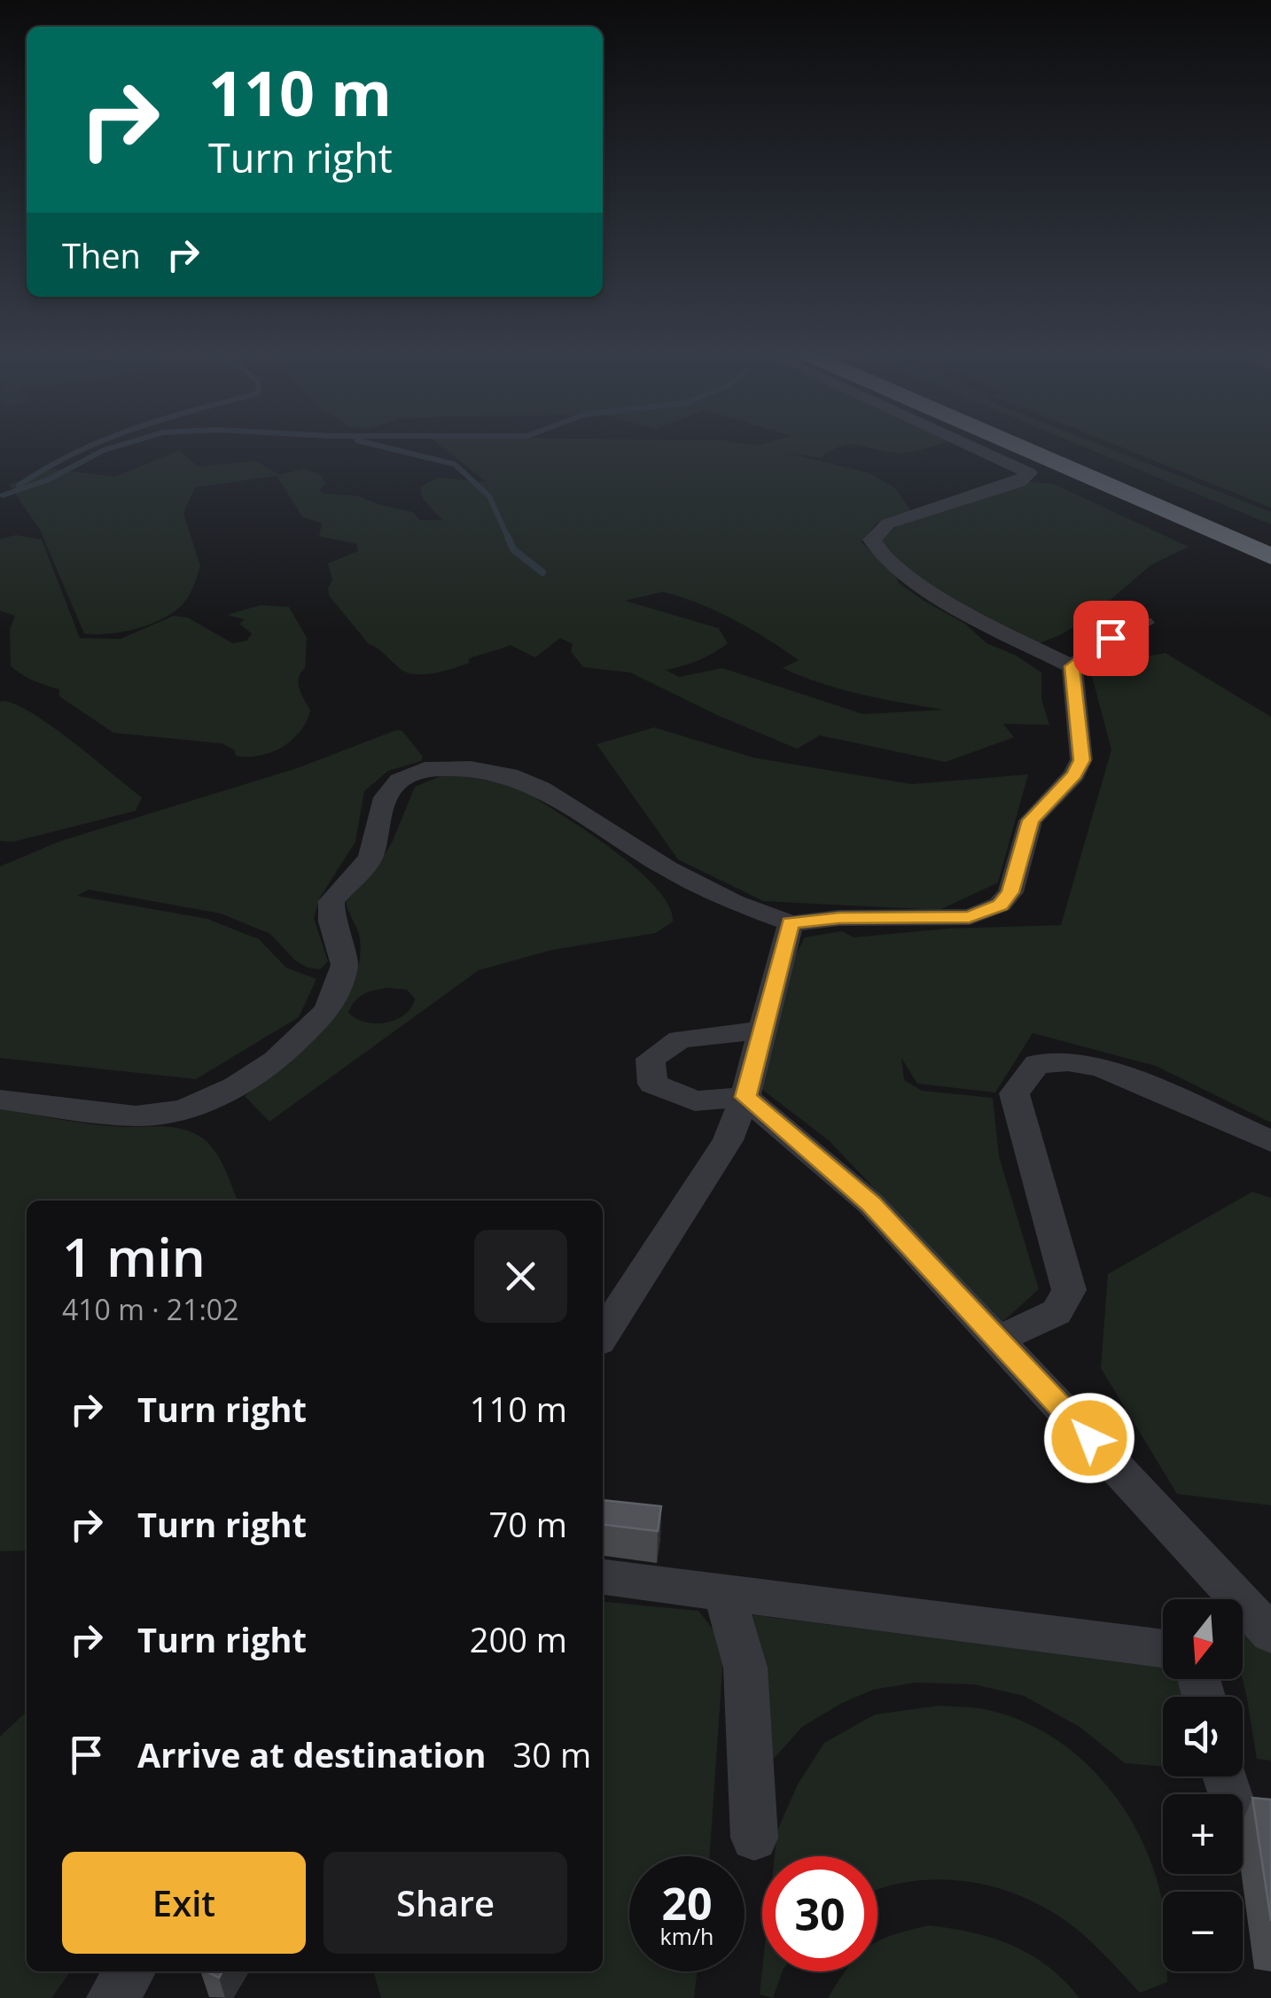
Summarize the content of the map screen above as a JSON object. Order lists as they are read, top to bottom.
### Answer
{
  "north": "bottom",
  "page": {
    "turn": ["110 m", "Turn right"],
    "then": "Then",
    "heading": ["1 min", "410 m · 21:02"],
    "list": [
      {
        "name": "Turn right",
        "value": "110 m"
      },
      {
        "name": "Turn right",
        "value": "70 m"
      },
      {
        "name": "Turn right",
        "value": "200 m"
      },
      {
        "name": "Arrive at destination",
        "value": "30 m"
      }
    ],
    "map_buttons": ["+", "−"],
    "buttons": ["Exit", "Share"],
    "speed": "20 km/h",
    "limit": "30"
  }
}
